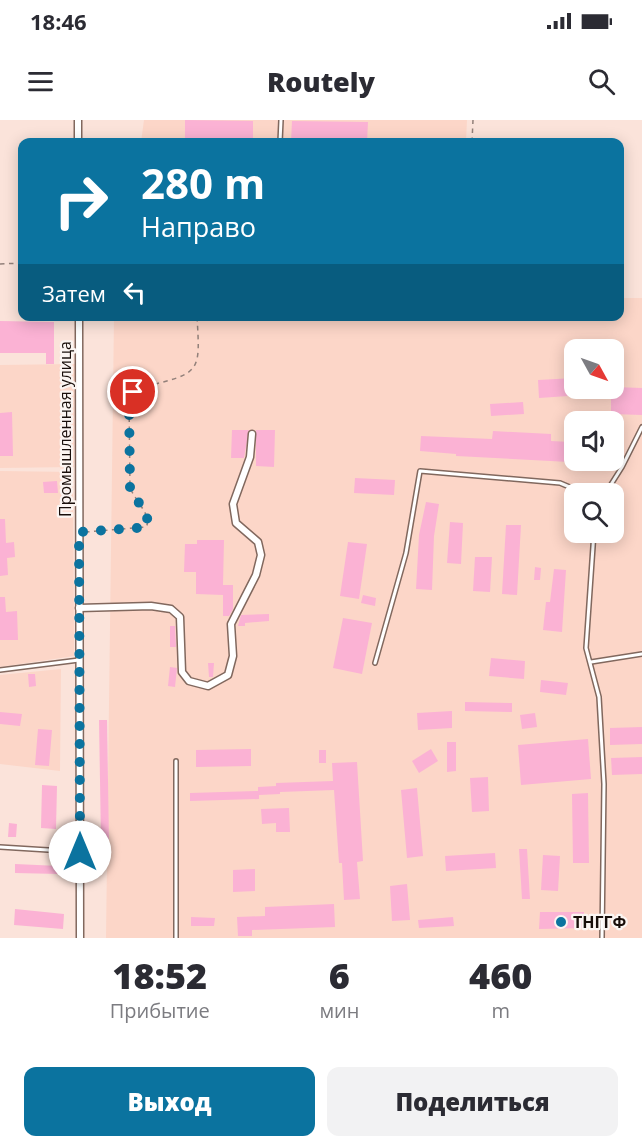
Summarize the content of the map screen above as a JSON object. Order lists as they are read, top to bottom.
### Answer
{
  "streets": {
    "street": ["Промышленная улица"]
  },
  "places": ["ТНГГФ"],
  "north": "bottom right",
  "page": {
    "status": "18:46",
    "header": "Routely",
    "turn": ["280 m", "Направо"],
    "then": "Затем",
    "eta": [
      "18:52",
      "Прибытие",
      "6",
      "мин",
      "460",
      "m"
    ],
    "buttons": ["Выход", "Поделиться"]
  }
}
